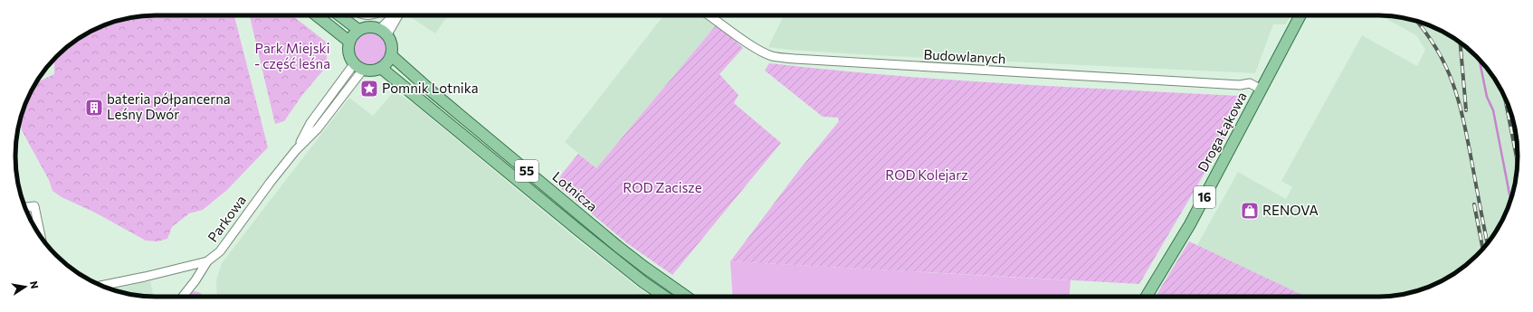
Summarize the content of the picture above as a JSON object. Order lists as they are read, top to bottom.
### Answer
{
  "streets": {
    "main road": [
      "Droga Łąkowa",
      "55",
      "Lotnicza",
      "16"
    ],
    "street": ["Budowlanych", "Parkowa"]
  },
  "crossings": [
    ["Budowlanych", "Droga Łąkowa"],
    ["Lotnicza", "Parkowa"]
  ],
  "parks": ["Park Miejski - część leśna", "ROD Kolejarz", "ROD Zacisze"],
  "places": {
    "place": ["Pomnik Lotnika"],
    "building": ["bateria półpancerna Leśny Dwór"],
    "shop": ["RENOVA"]
  },
  "north": "right"
}
